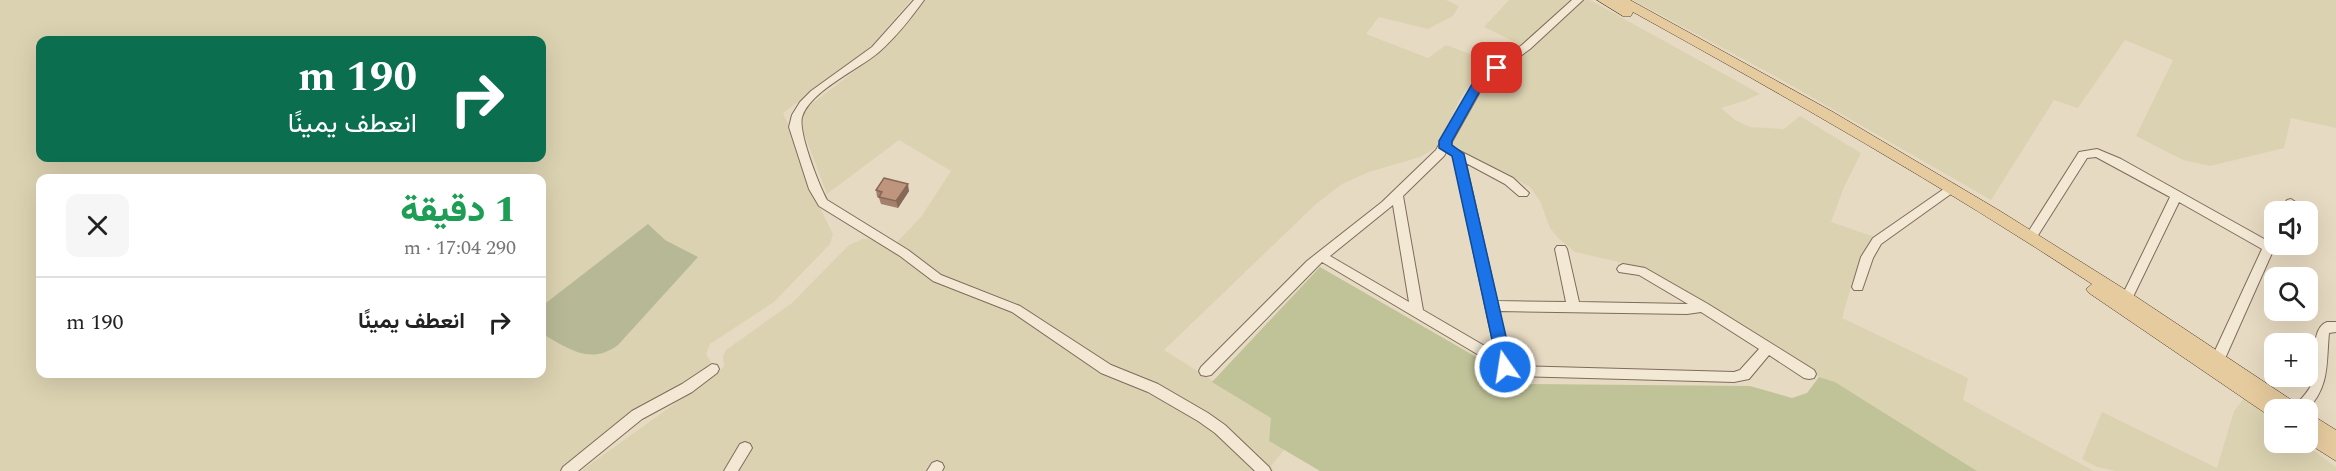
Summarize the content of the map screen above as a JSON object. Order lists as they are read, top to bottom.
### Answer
{
  "page": {
    "turn": ["190 m", "انعطف يمينًا"],
    "heading": ["1 دقيقة", "290 m · 17:04"],
    "map_buttons": ["+", "−"],
    "list": [
      {
        "name": "انعطف يمينًا",
        "value": "190 m"
      }
    ]
  }
}
